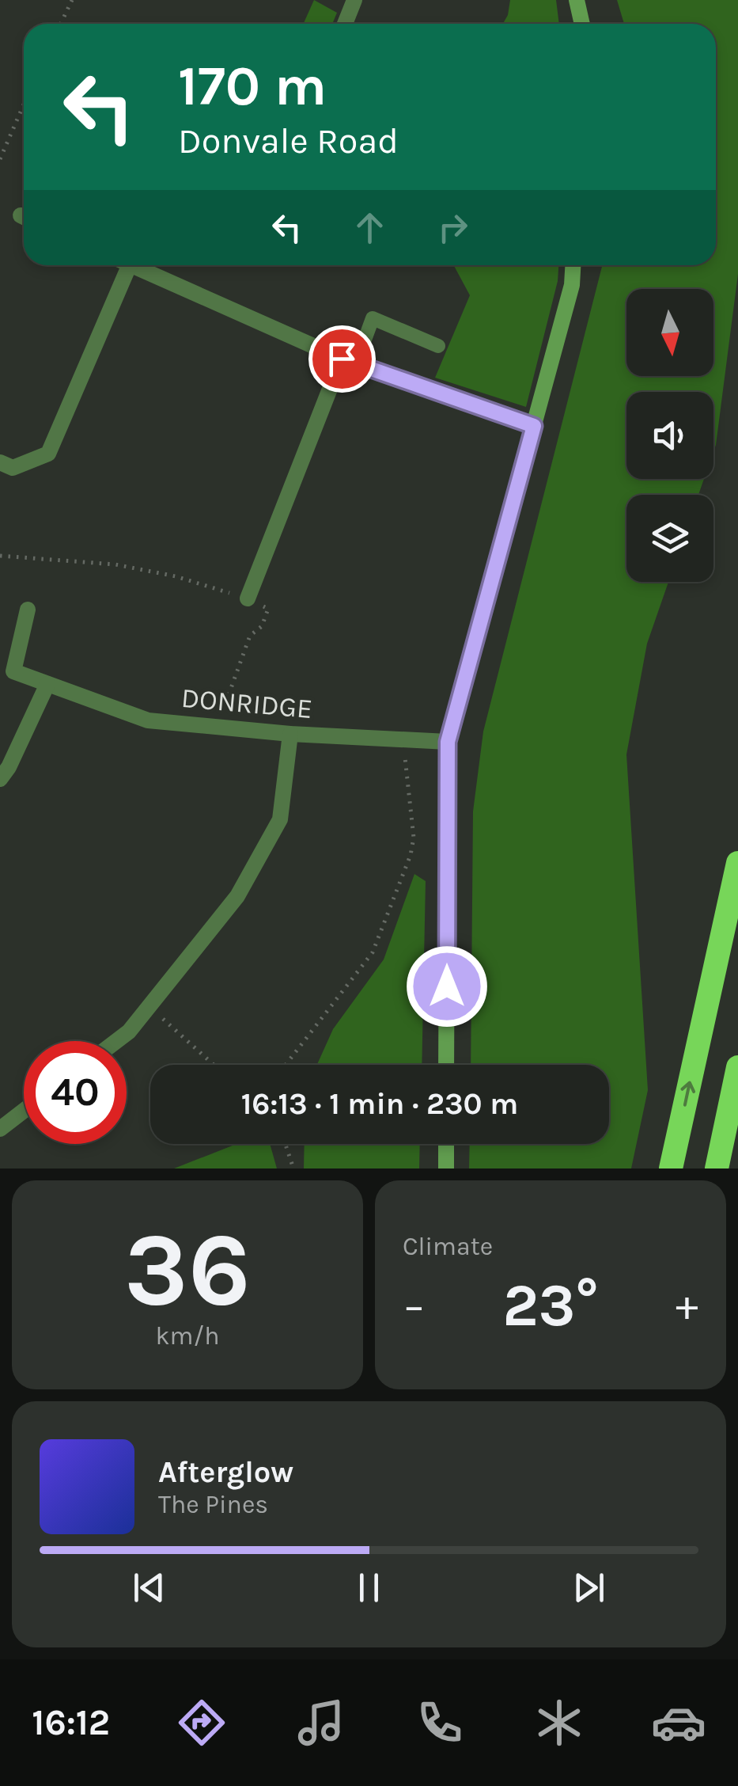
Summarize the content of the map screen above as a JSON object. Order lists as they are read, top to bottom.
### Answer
{
  "streets": {
    "street": ["DONRIDGE"]
  },
  "north": "bottom",
  "page": {
    "turn": ["170 m", "Donvale Road"],
    "limit": "40",
    "trip": "16:13 · 1 min · 230 m",
    "tile": [
      ["36", "km/h"],
      "Climate"
    ],
    "heat": ["−", "23°", "+"],
    "song": ["Afterglow", "The Pines"],
    "tabs": "16:12"
  }
}
